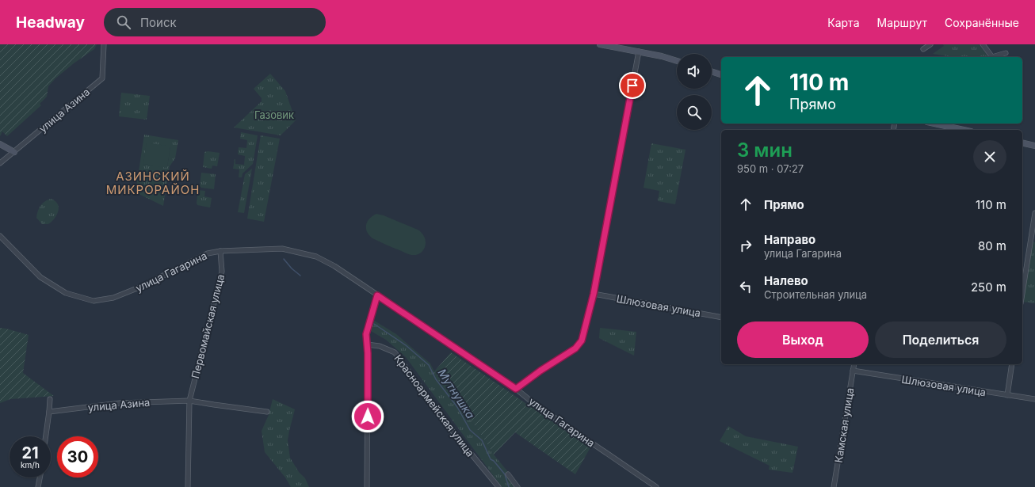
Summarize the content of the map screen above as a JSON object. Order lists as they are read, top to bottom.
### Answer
{
  "streets": {
    "street": [
      "улица Азина",
      "улица Гагарина",
      "Шлюзовая улица",
      "Первомайская улица",
      "Красноармейская улица",
      "Камская улица"
    ]
  },
  "crossings": [
    ["улица Азина", "Первомайская улица"],
    ["улица Гагарина", "Первомайская улица"],
    ["Шлюзовая улица", "Камская улица"]
  ],
  "districts": ["АЗИНСКИЙ МИКРОРАЙОН"],
  "water": ["Мутнушка"],
  "parks": ["Газовик"],
  "page": {
    "header": "Headway",
    "search": "Поиск",
    "nav": ["Карта", "Маршрут", "Сохранённые"],
    "turn": ["110 m", "Прямо"],
    "heading": ["3 мин", "950 m · 07:27"],
    "list": [
      {
        "name": "Прямо",
        "value": "110 m"
      },
      {
        "name": "Направо",
        "note": "улица Гагарина",
        "value": "80 m"
      },
      {
        "name": "Налево",
        "note": "Строительная улица",
        "value": "250 m"
      }
    ],
    "buttons": ["Выход", "Поделиться"],
    "speed": "21 km/h",
    "limit": "30"
  }
}
